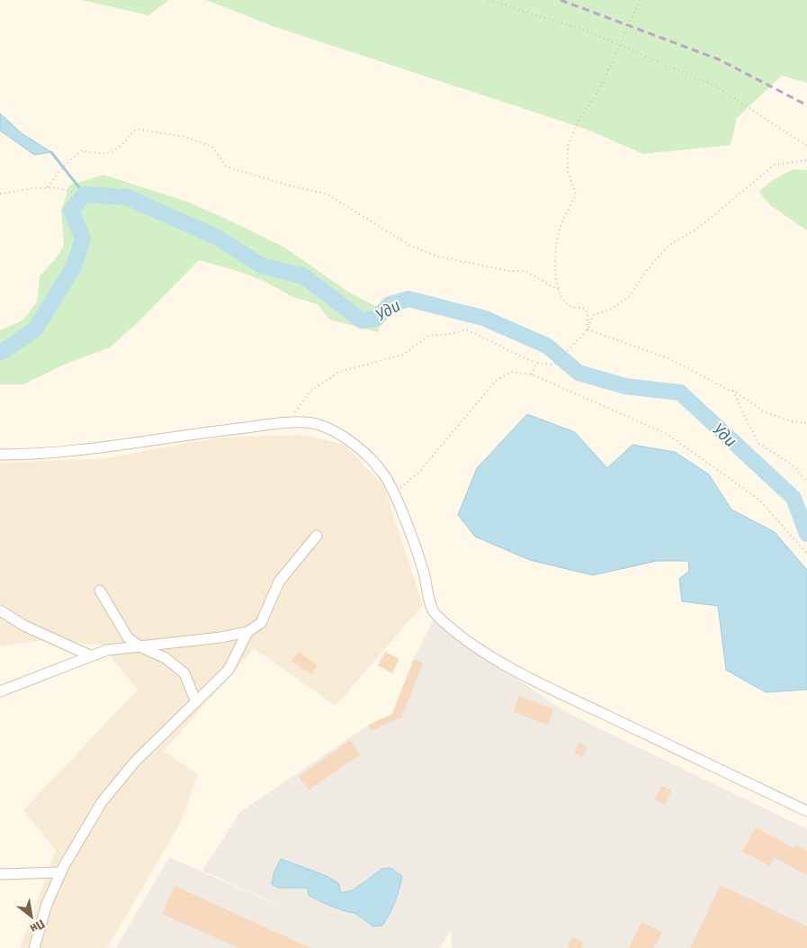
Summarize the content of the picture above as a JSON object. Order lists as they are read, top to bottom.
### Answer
{
  "water": ["Уди"],
  "north": "bottom right"
}
